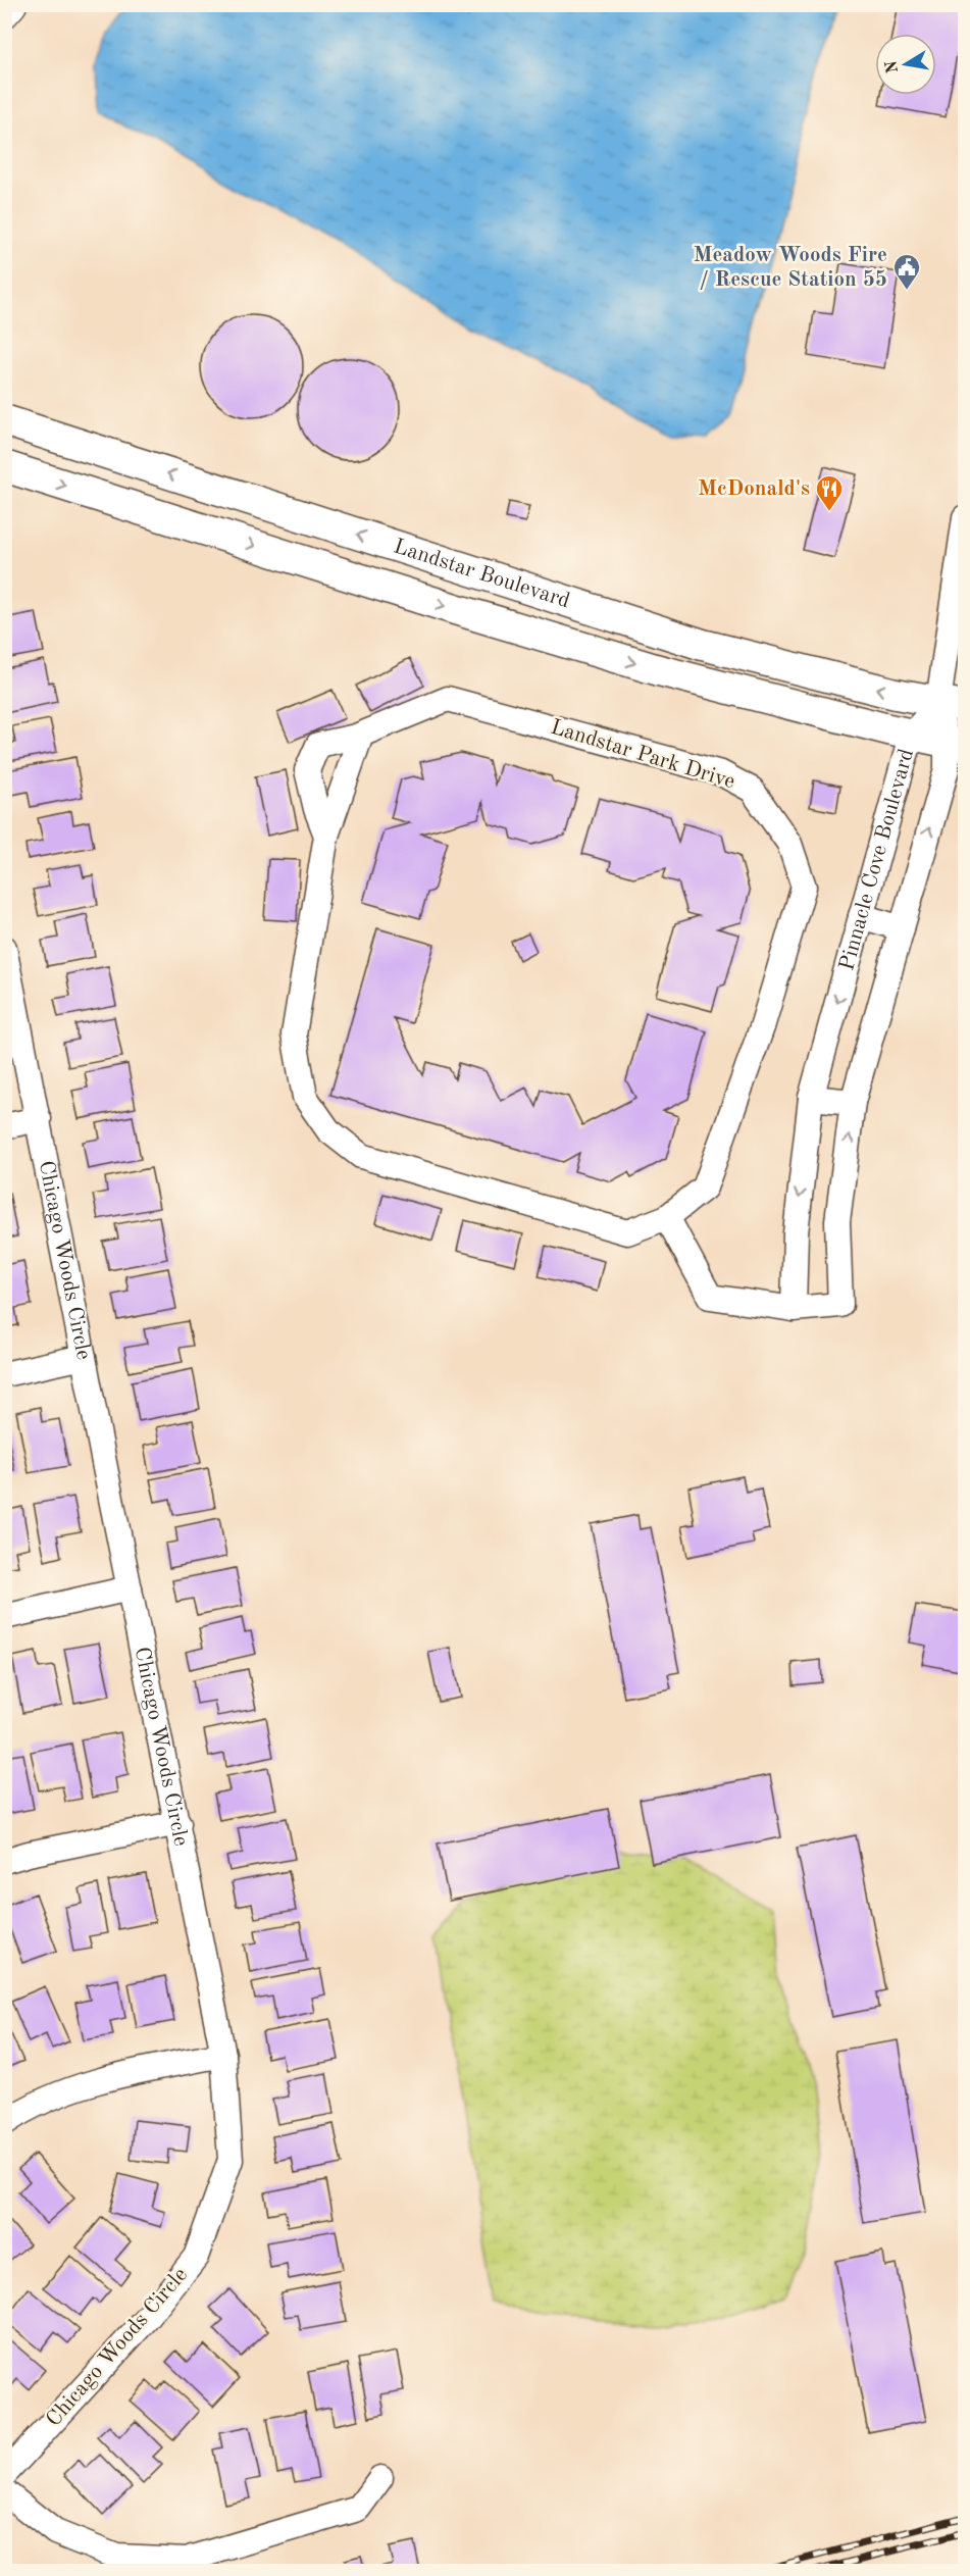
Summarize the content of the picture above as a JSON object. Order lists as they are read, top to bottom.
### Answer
{
  "streets": {
    "street": [
      "Landstar Boulevard",
      "Landstar Park Drive",
      "Pinnacle Cove Boulevard",
      "Chicago Woods Circle"
    ]
  },
  "crossings": [
    ["Landstar Boulevard", "Pinnacle Cove Boulevard"]
  ],
  "places": {
    "public building": ["Meadow Woods Fire / Rescue Station 55"],
    "restaurant": ["McDonald's"]
  },
  "north": "left"
}
